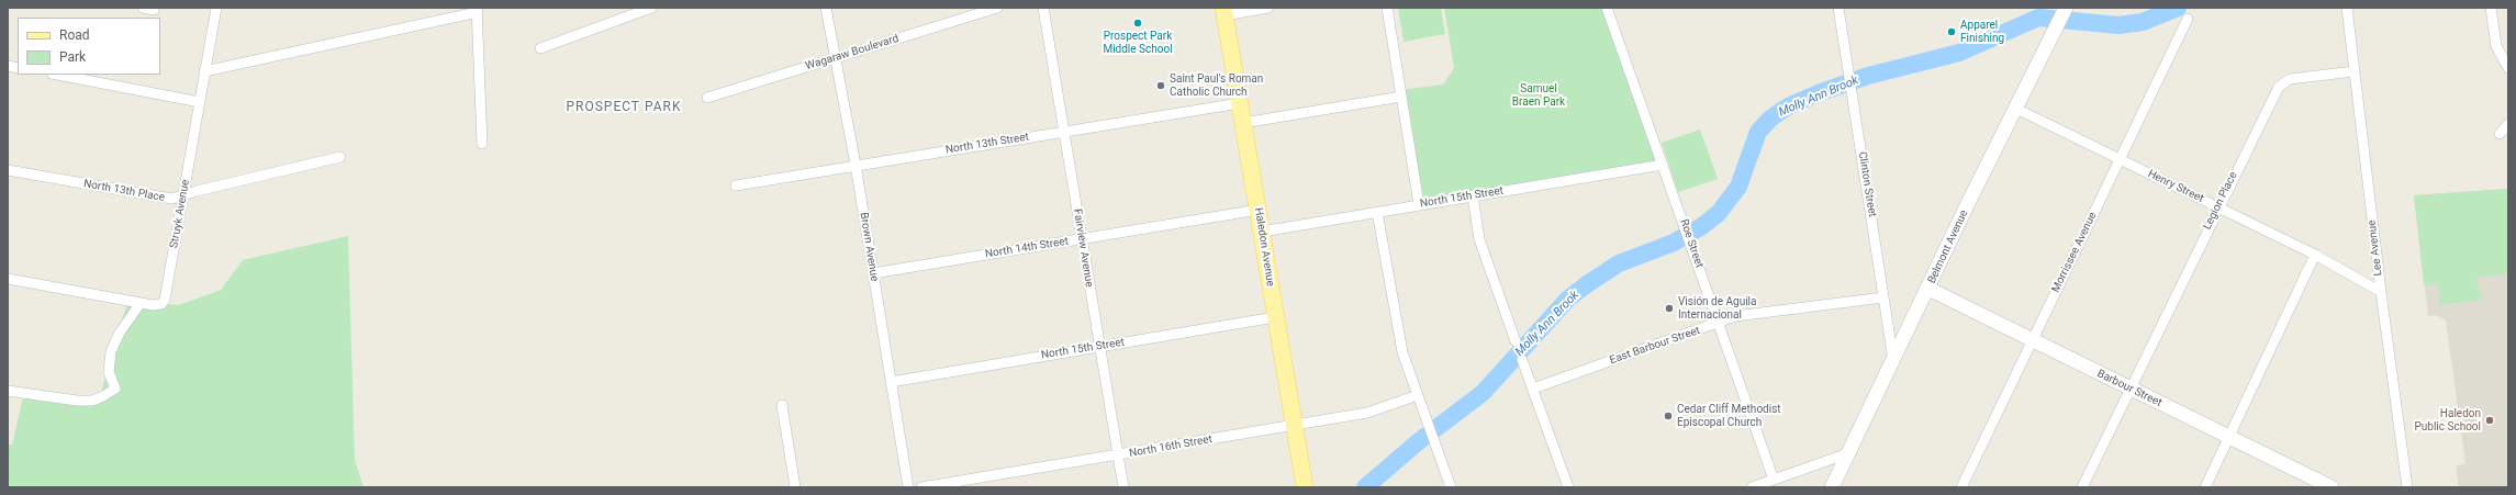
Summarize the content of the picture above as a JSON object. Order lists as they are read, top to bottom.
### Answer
{
  "streets": {
    "main road": ["Haledon Avenue", "Belmont Avenue", "Barbour Street"],
    "street": [
      "Wagaraw Boulevard",
      "North 13th Street",
      "Clinton Street",
      "Henry Street",
      "North 13th Place",
      "North 15th Street",
      "Legion Place",
      "Struyk Avenue",
      "Roe Street",
      "Brown Avenue",
      "North 14th Street",
      "Fairview Avenue",
      "Lee Avenue",
      "Morrissee Avenue",
      "East Barbour Street",
      "North 16th Street"
    ]
  },
  "crossings": [
    ["Wagaraw Boulevard", "Brown Avenue"],
    ["North 13th Street", "Brown Avenue"],
    ["North 13th Street", "Haledon Avenue"],
    ["North 13th Street", "Fairview Avenue"],
    ["Clinton Street", "Belmont Avenue"],
    ["Clinton Street", "East Barbour Street"],
    ["Henry Street", "Legion Place"],
    ["Henry Street", "Belmont Avenue"],
    ["Henry Street", "Lee Avenue"],
    ["Henry Street", "Morrissee Avenue"],
    ["North 13th Place", "Struyk Avenue"],
    ["North 15th Street", "Roe Street"],
    ["North 15th Street", "Brown Avenue"],
    ["North 15th Street", "Haledon Avenue"],
    ["North 15th Street", "Fairview Avenue"],
    ["Legion Place", "Lee Avenue"],
    ["Legion Place", "Barbour Street"],
    ["Roe Street", "East Barbour Street"],
    ["Brown Avenue", "North 14th Street"],
    ["Haledon Avenue", "North 14th Street"],
    ["Haledon Avenue", "North 16th Street"],
    ["Belmont Avenue", "Barbour Street"],
    ["North 14th Street", "Fairview Avenue"],
    ["Fairview Avenue", "North 16th Street"],
    ["Morrissee Avenue", "Barbour Street"]
  ],
  "districts": ["PROSPECT PARK"],
  "water": ["Molly Ann Brook"],
  "parks": ["Samuel Braen Park"],
  "places": [
    "Prospect Park Middle School",
    "Apparel Finishing",
    "Saint Paul's Roman Catholic Church",
    "Visión de Aguila Internacional",
    "Cedar Cliff Methodist Episcopal Church",
    "Haledon Public School"
  ],
  "legend": ["Road", "Park"]
}
